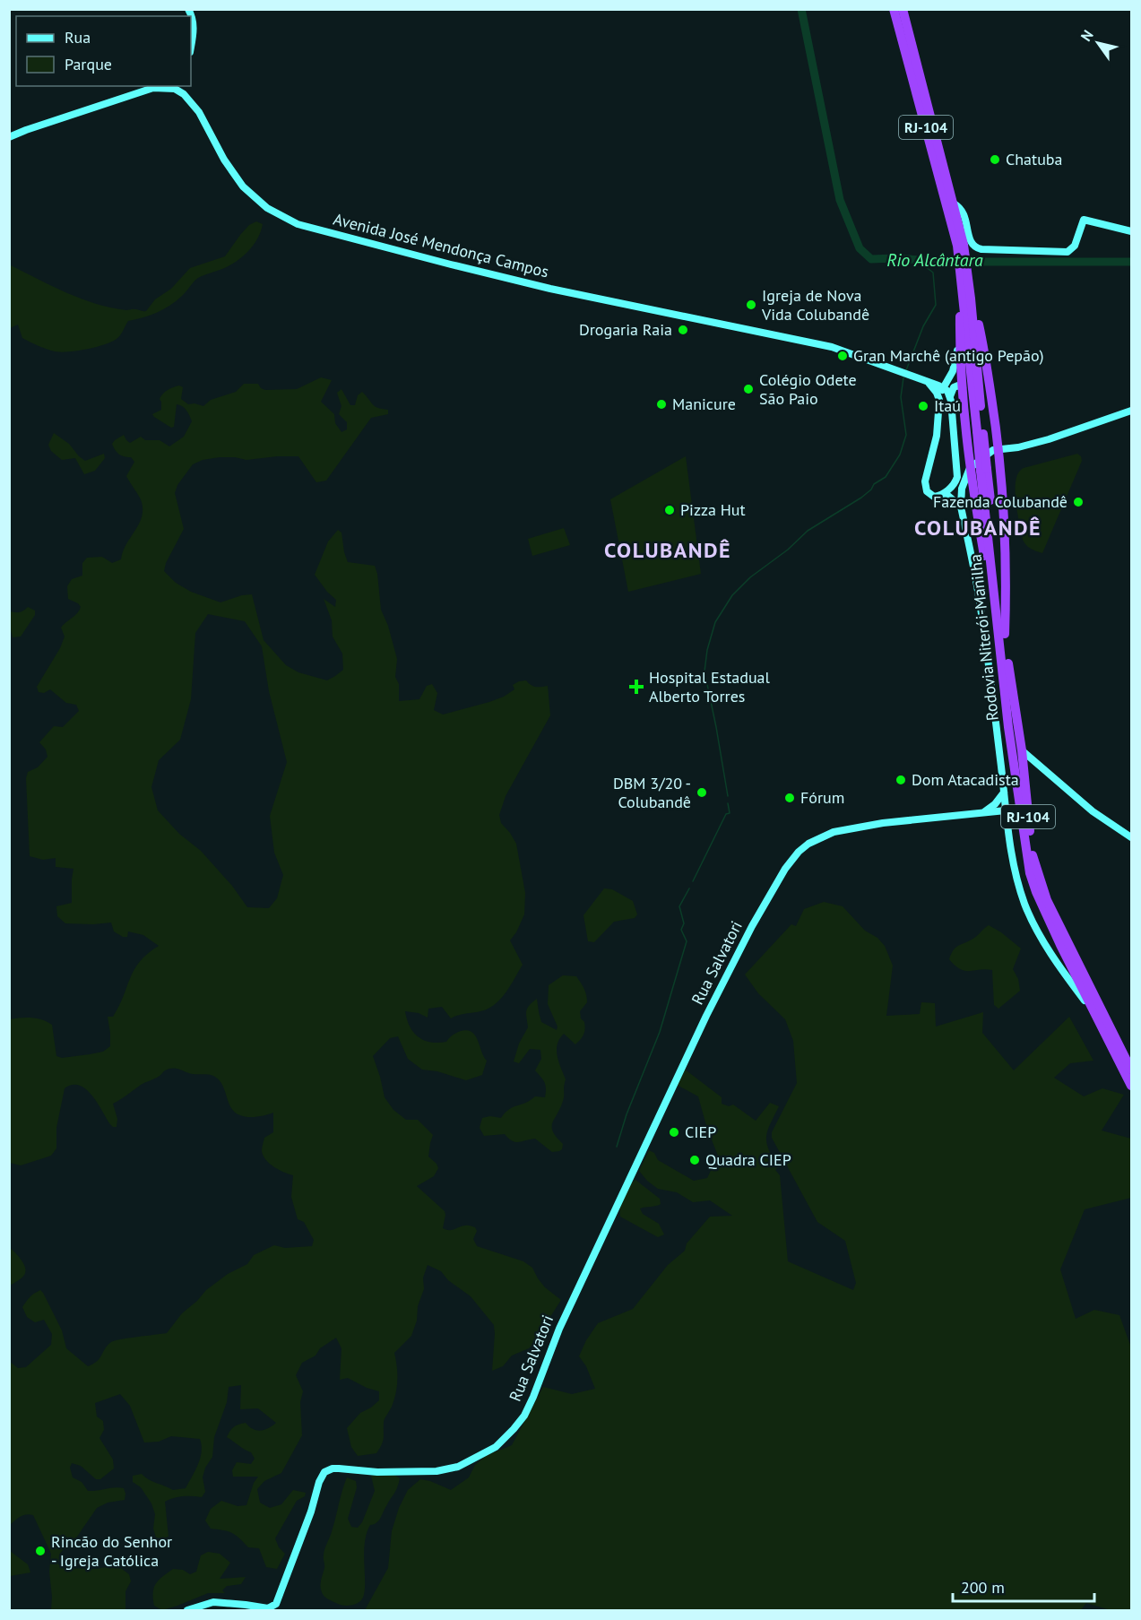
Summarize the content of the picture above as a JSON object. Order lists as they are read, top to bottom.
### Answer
{
  "streets": {
    "highway": ["RJ-104", "Rodovia Niterói-Manilha"],
    "main road": ["Avenida José Mendonça Campos", "Rua Salvatori"]
  },
  "districts": ["COLUBANDÊ", "COLUBANDÊ"],
  "water": ["Rio Alcântara"],
  "places": {
    "other": [
      "Chatuba",
      "Igreja de Nova Vida Colubandê",
      "Drogaria Raia",
      "Gran Marchê (antigo Pepão)",
      "Colégio Odete São Paio",
      "Manicure",
      "Itaú",
      "Fazenda Colubandê",
      "Pizza Hut",
      "Dom Atacadista",
      "DBM 3/20 - Colubandê",
      "Fórum",
      "CIEP",
      "Quadra CIEP",
      "Rincão do Senhor - Igreja Católica"
    ],
    "health": ["Hospital Estadual Alberto Torres"]
  },
  "legend": ["Rua", "Parque"],
  "scale_bar": "200 m",
  "north": "top left"
}
